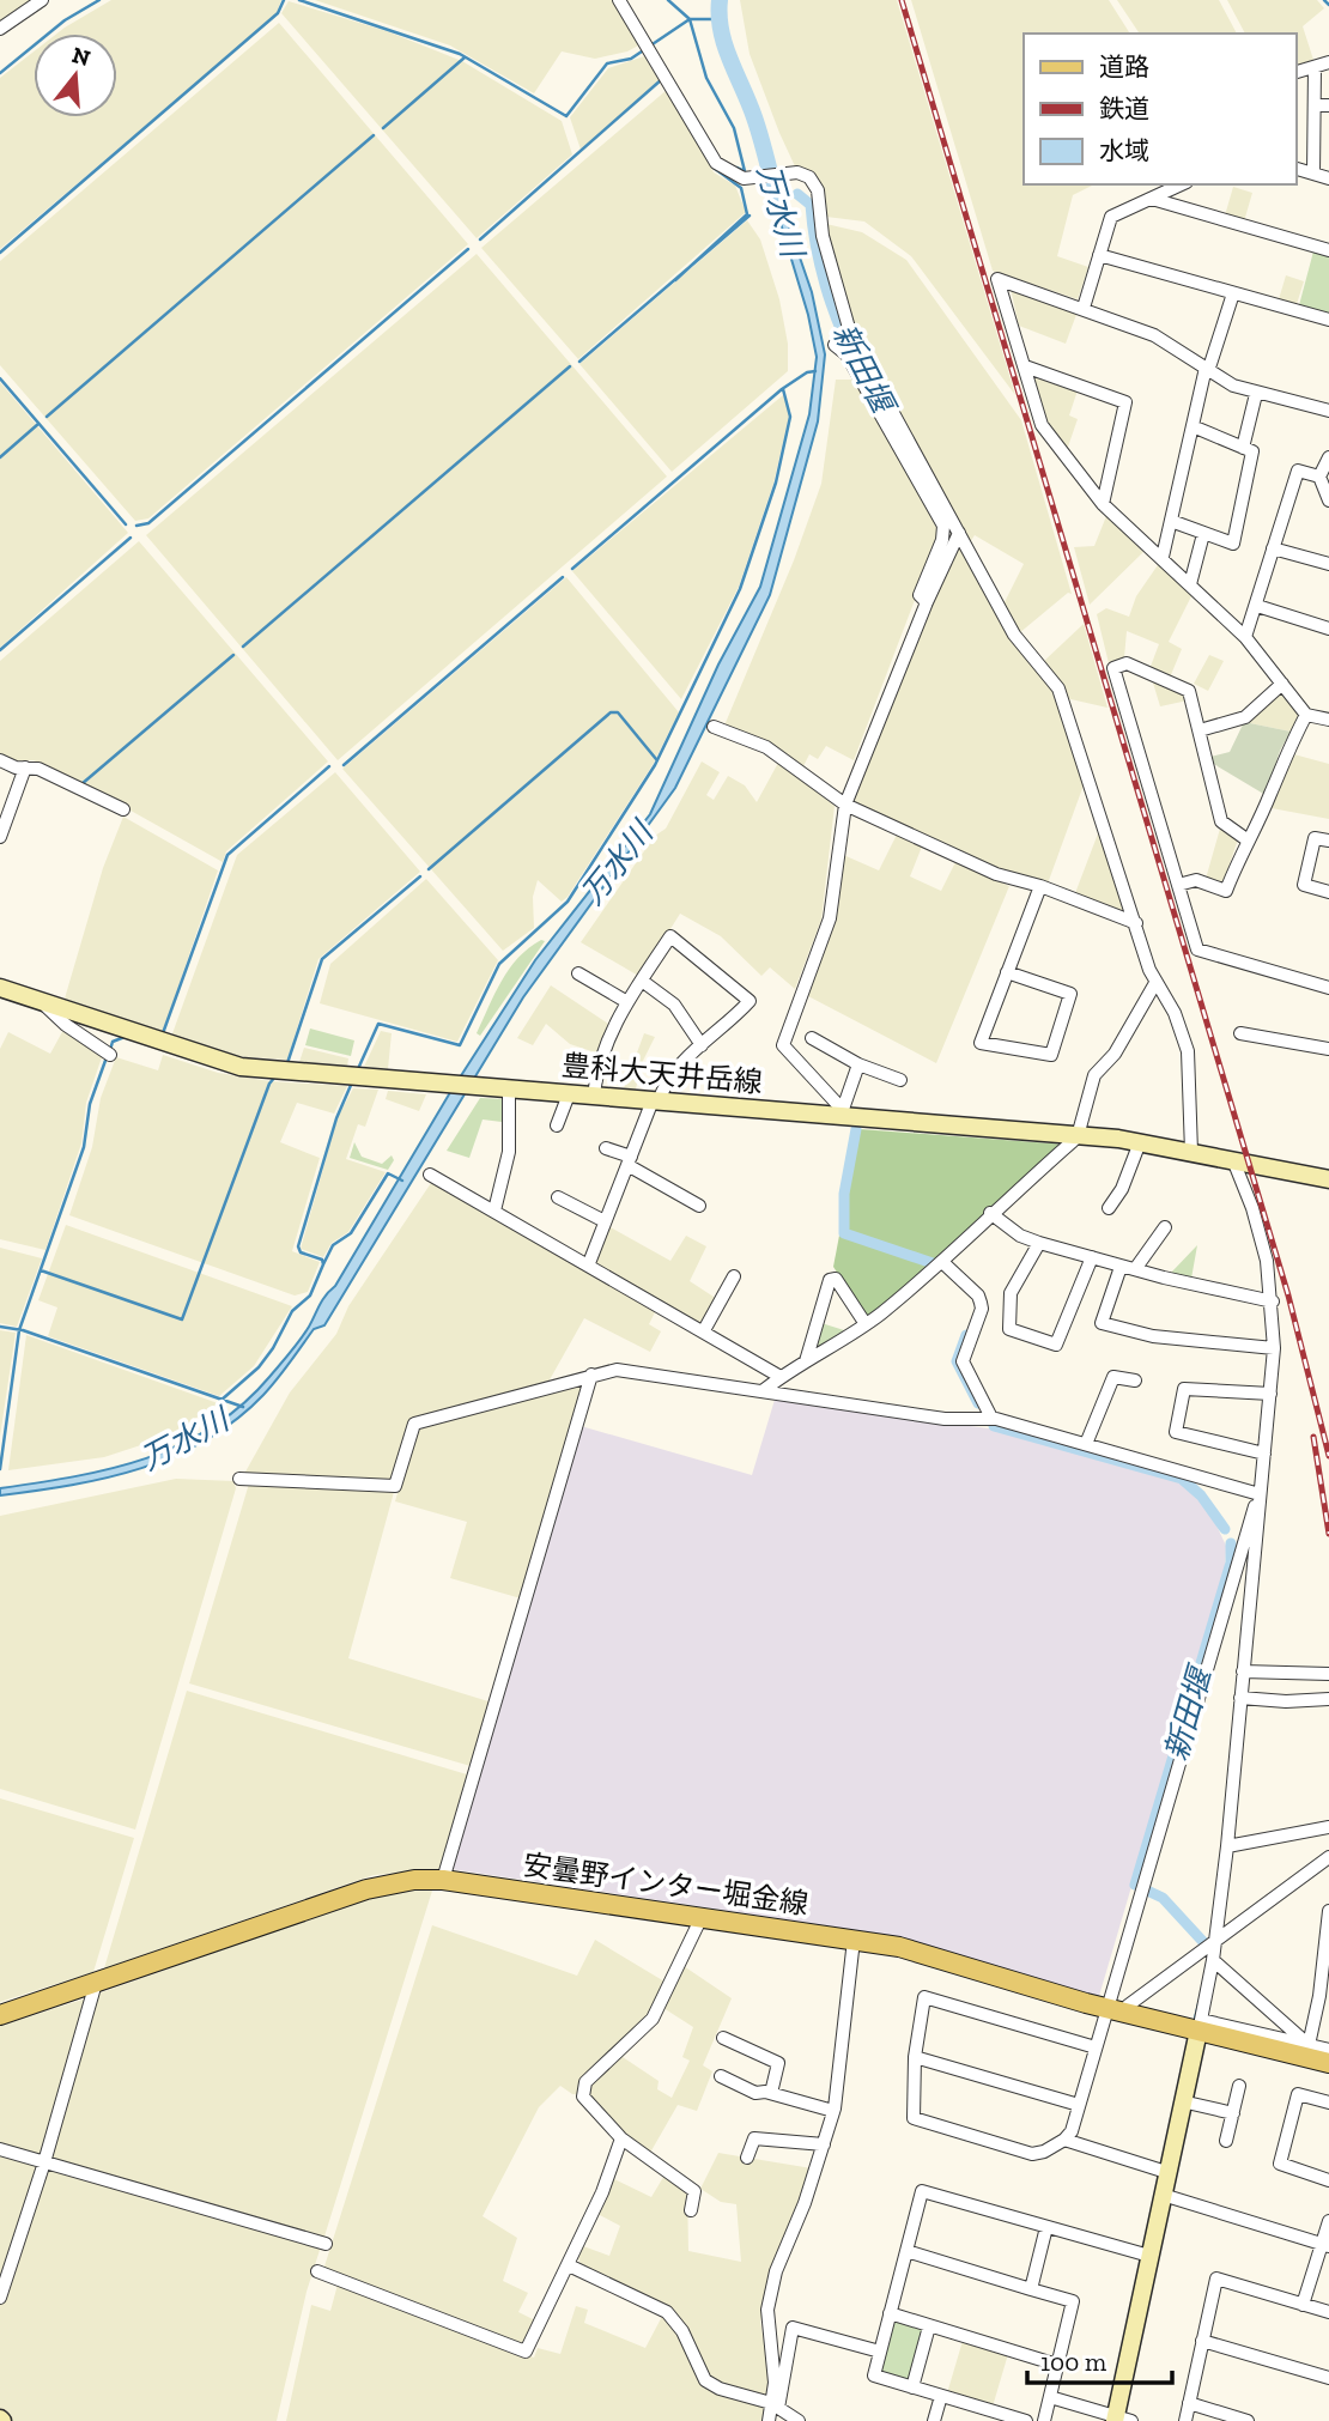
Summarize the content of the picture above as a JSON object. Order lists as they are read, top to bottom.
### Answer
{
  "streets": {
    "main road": ["豊科大天井岳線", "安曇野インター堀金線"]
  },
  "water": ["万水川", "新田堰"],
  "legend": ["道路", "鉄道", "水域"],
  "scale_bar": "100 m",
  "north": "top"
}
